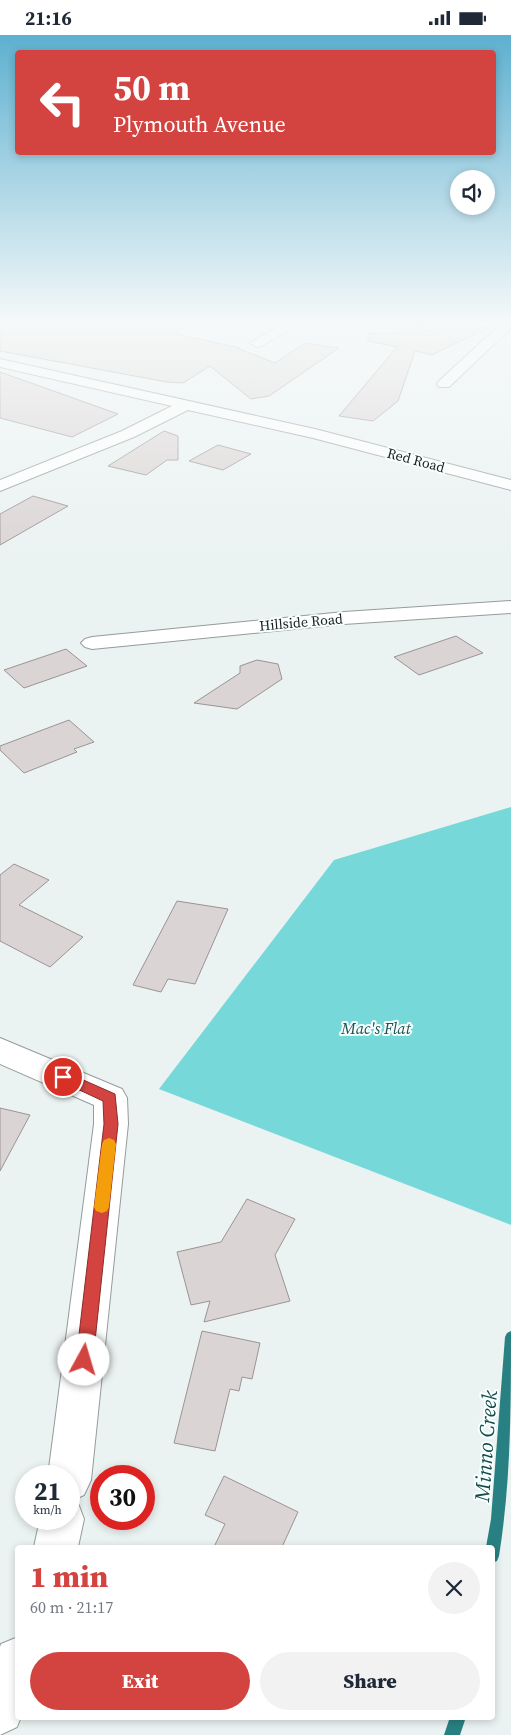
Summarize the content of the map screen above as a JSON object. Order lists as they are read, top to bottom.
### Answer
{
  "streets": {
    "street": ["Red Road", "Hillside Road"]
  },
  "water": ["Minno Creek"],
  "parks": ["Mac's Flat"],
  "page": {
    "status": "21:16",
    "turn": ["50 m", "Plymouth Avenue"],
    "speed": "21 km/h",
    "limit": "30",
    "heading": ["1 min", "60 m · 21:17"],
    "buttons": ["Exit", "Share"]
  }
}
